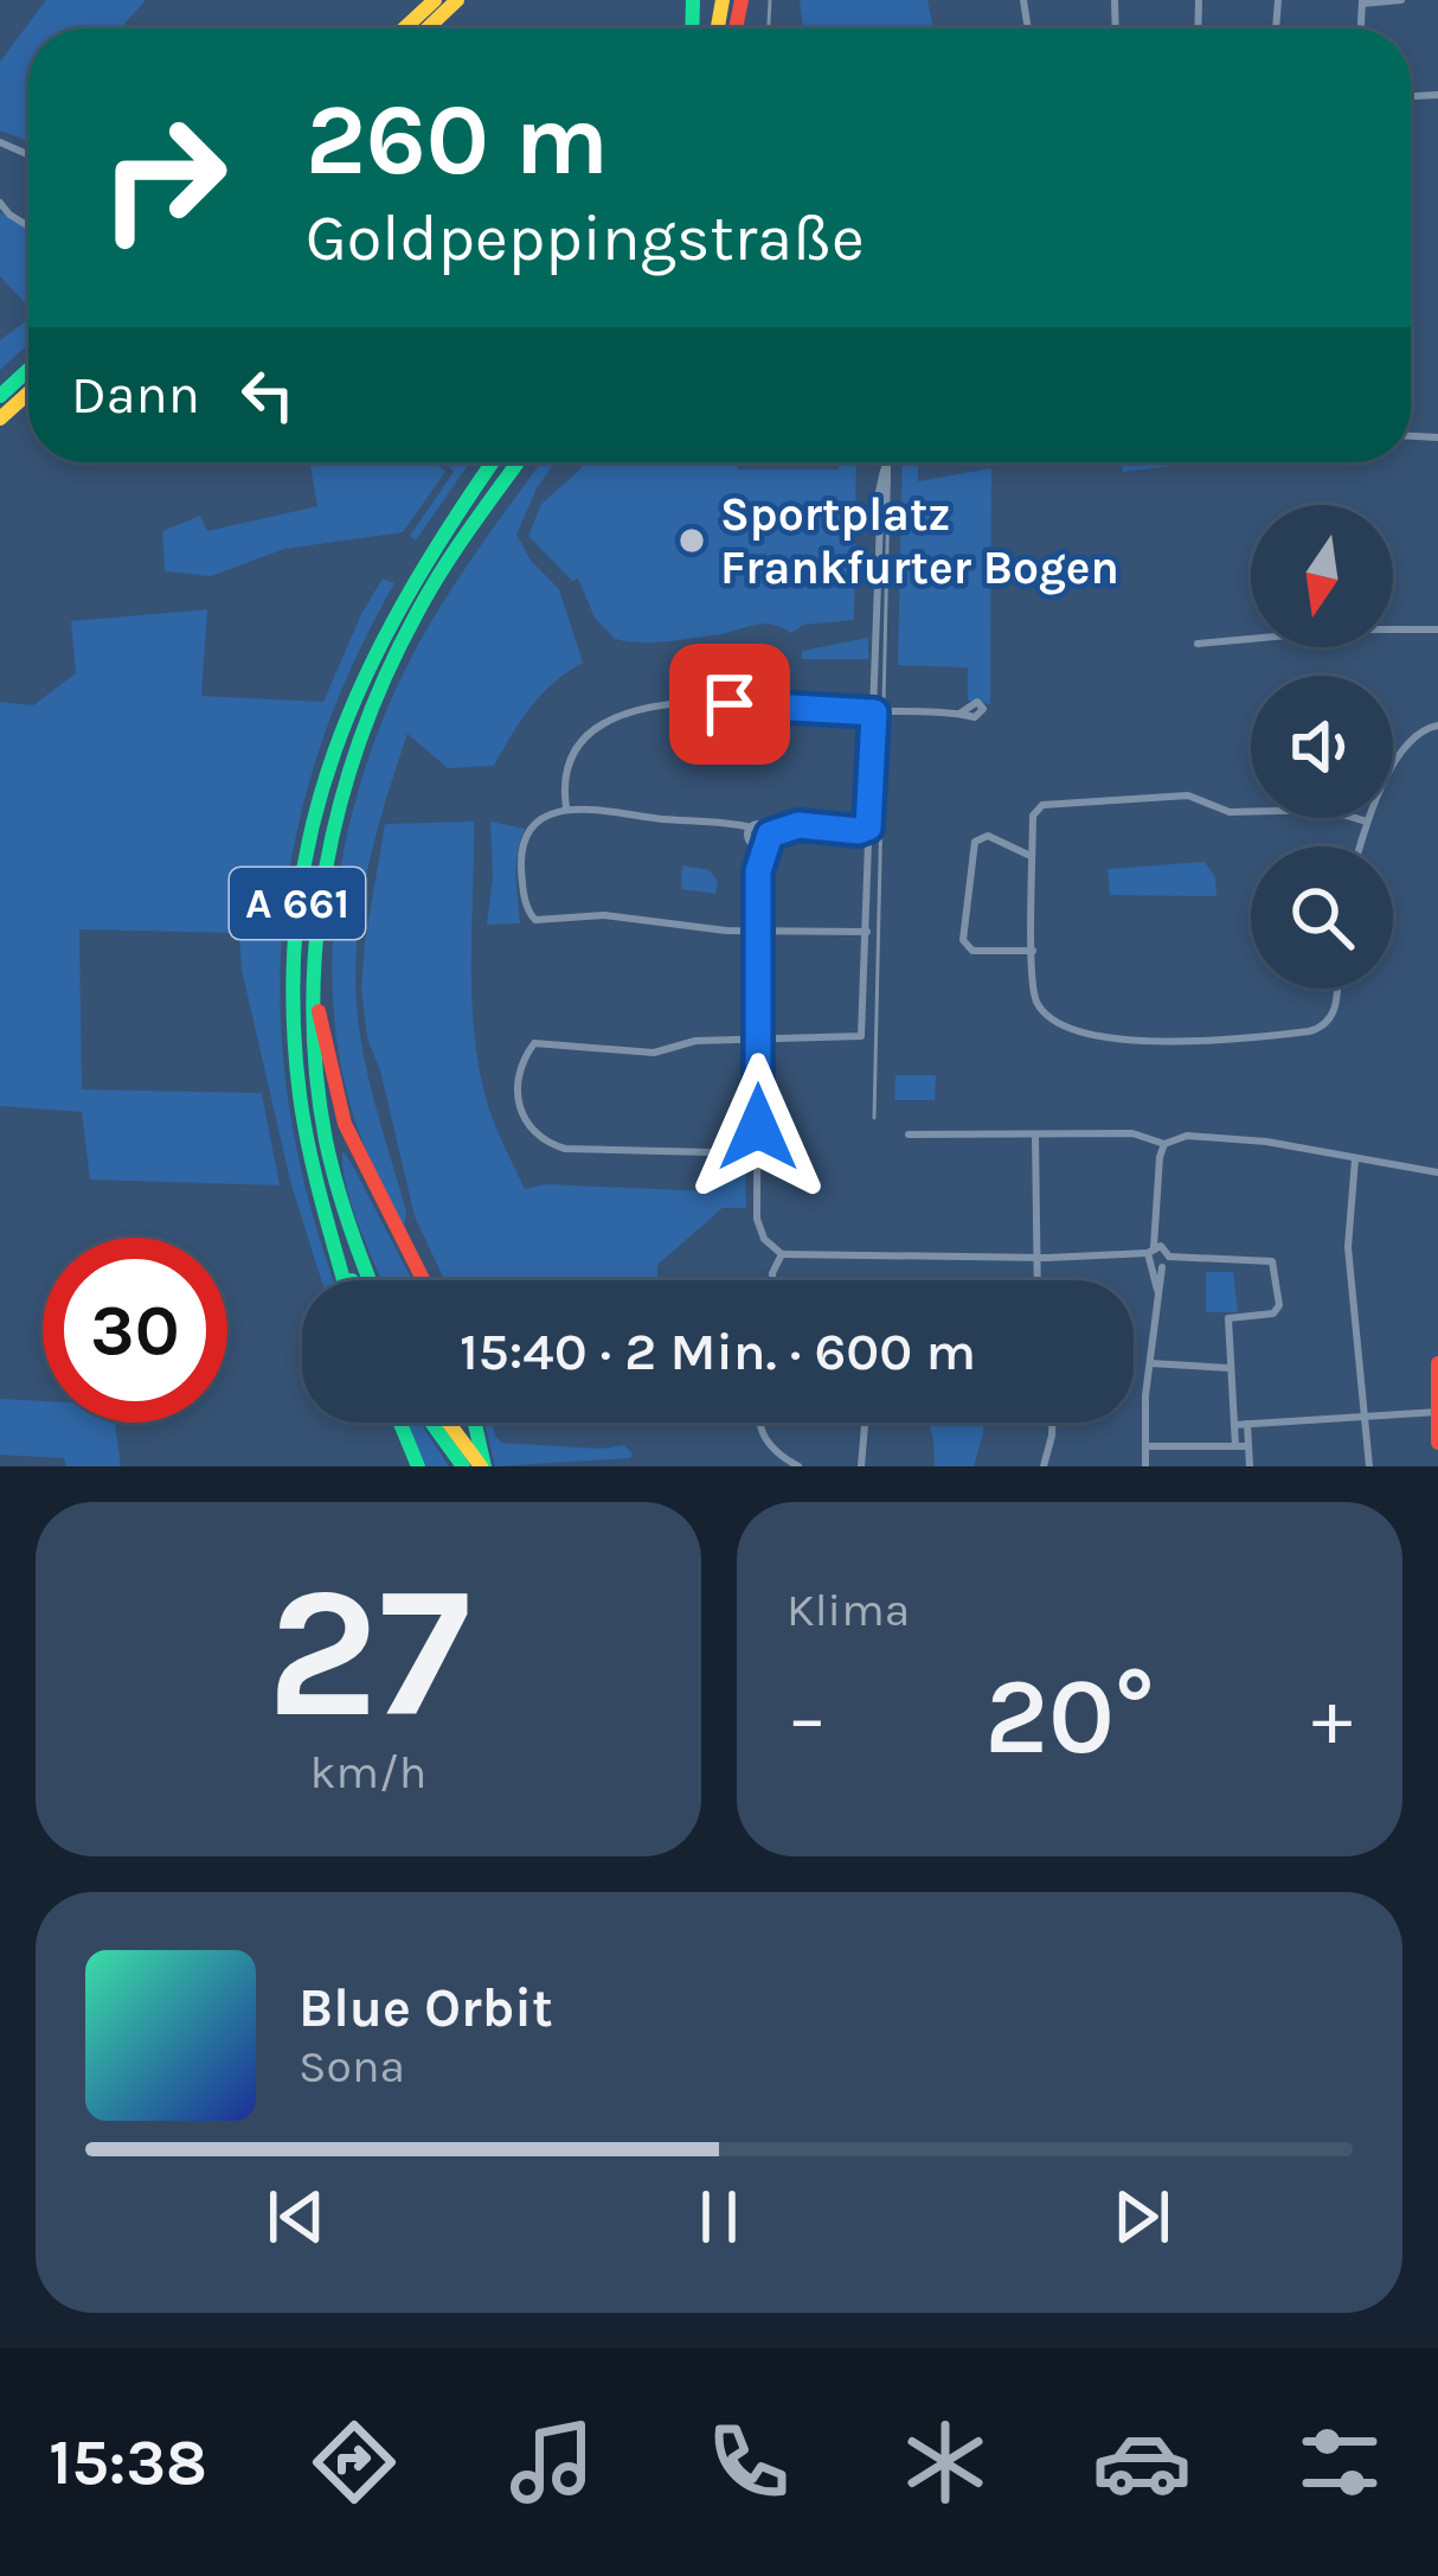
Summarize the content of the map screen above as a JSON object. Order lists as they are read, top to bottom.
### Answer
{
  "streets": {
    "main road": ["A 661"]
  },
  "places": ["Sportplatz Frankfurter Bogen"],
  "north": "bottom",
  "page": {
    "turn": ["260 m", "Goldpeppingstraße"],
    "then": "Dann",
    "limit": "30",
    "trip": "15:40 · 2 Min. · 600 m",
    "tile": [
      ["27", "km/h"],
      "Klima"
    ],
    "heat": ["−", "20°", "+"],
    "song": ["Blue Orbit", "Sona"],
    "tabs": "15:38"
  }
}
